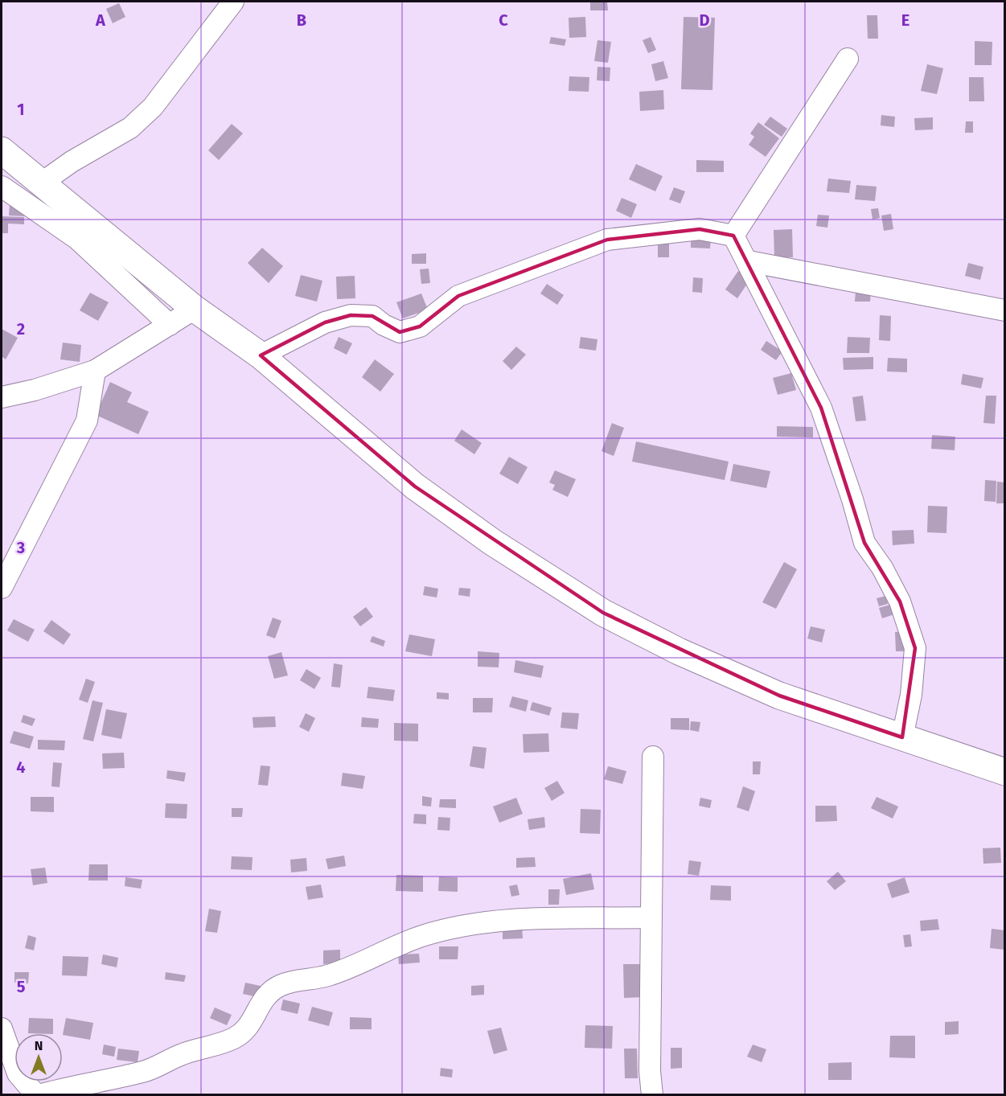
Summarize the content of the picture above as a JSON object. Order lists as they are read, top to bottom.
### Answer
{
  "north": "top",
  "grid": {
    "columns": [
      "A",
      "B",
      "C",
      "D",
      "E"
    ],
    "rows": [
      "1",
      "2",
      "3",
      "4",
      "5"
    ]
  }
}
